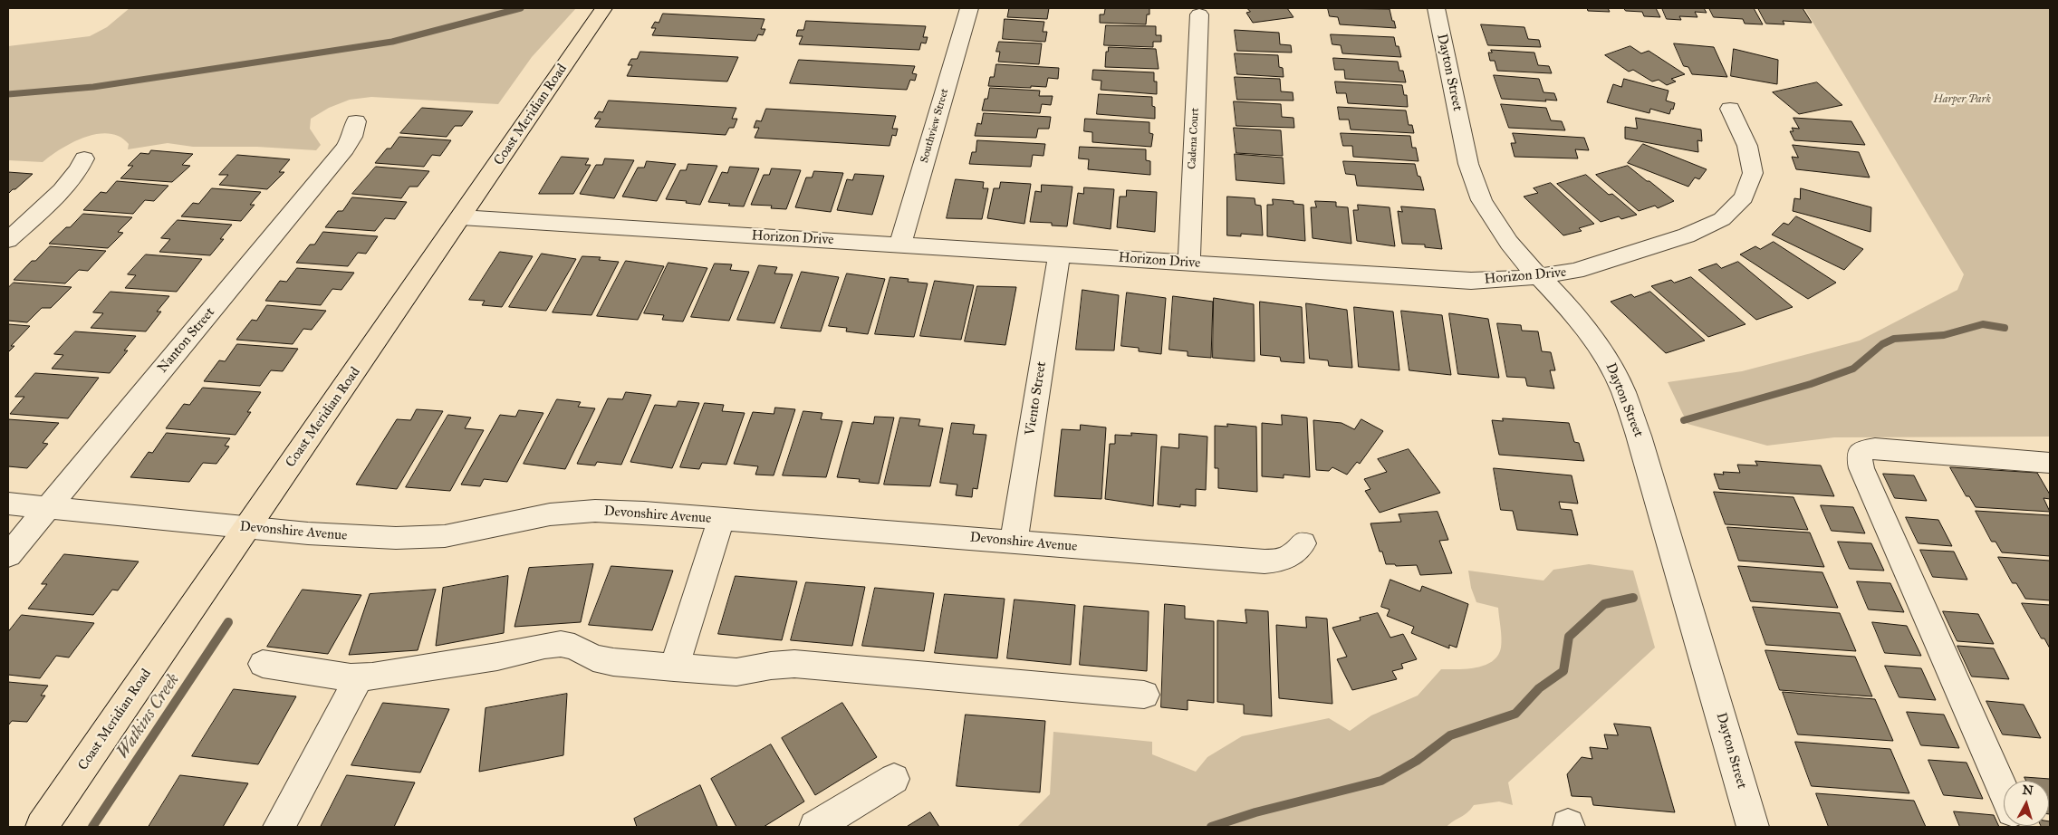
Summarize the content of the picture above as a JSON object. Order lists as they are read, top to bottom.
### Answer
{
  "streets": {
    "main road": ["Coast Meridian Road"],
    "street": [
      "Dayton Street",
      "Southview Street",
      "Cadena Court",
      "Horizon Drive",
      "Nanton Street",
      "Viento Street",
      "Devonshire Avenue"
    ]
  },
  "crossings": [
    ["Dayton Street", "Horizon Drive"],
    ["Coast Meridian Road", "Horizon Drive"],
    ["Coast Meridian Road", "Devonshire Avenue"],
    ["Southview Street", "Horizon Drive"],
    ["Cadena Court", "Horizon Drive"],
    ["Horizon Drive", "Viento Street"],
    ["Nanton Street", "Devonshire Avenue"],
    ["Viento Street", "Devonshire Avenue"]
  ],
  "water": ["Watkins Creek"],
  "parks": ["Harper Park"],
  "north": "top"
}
